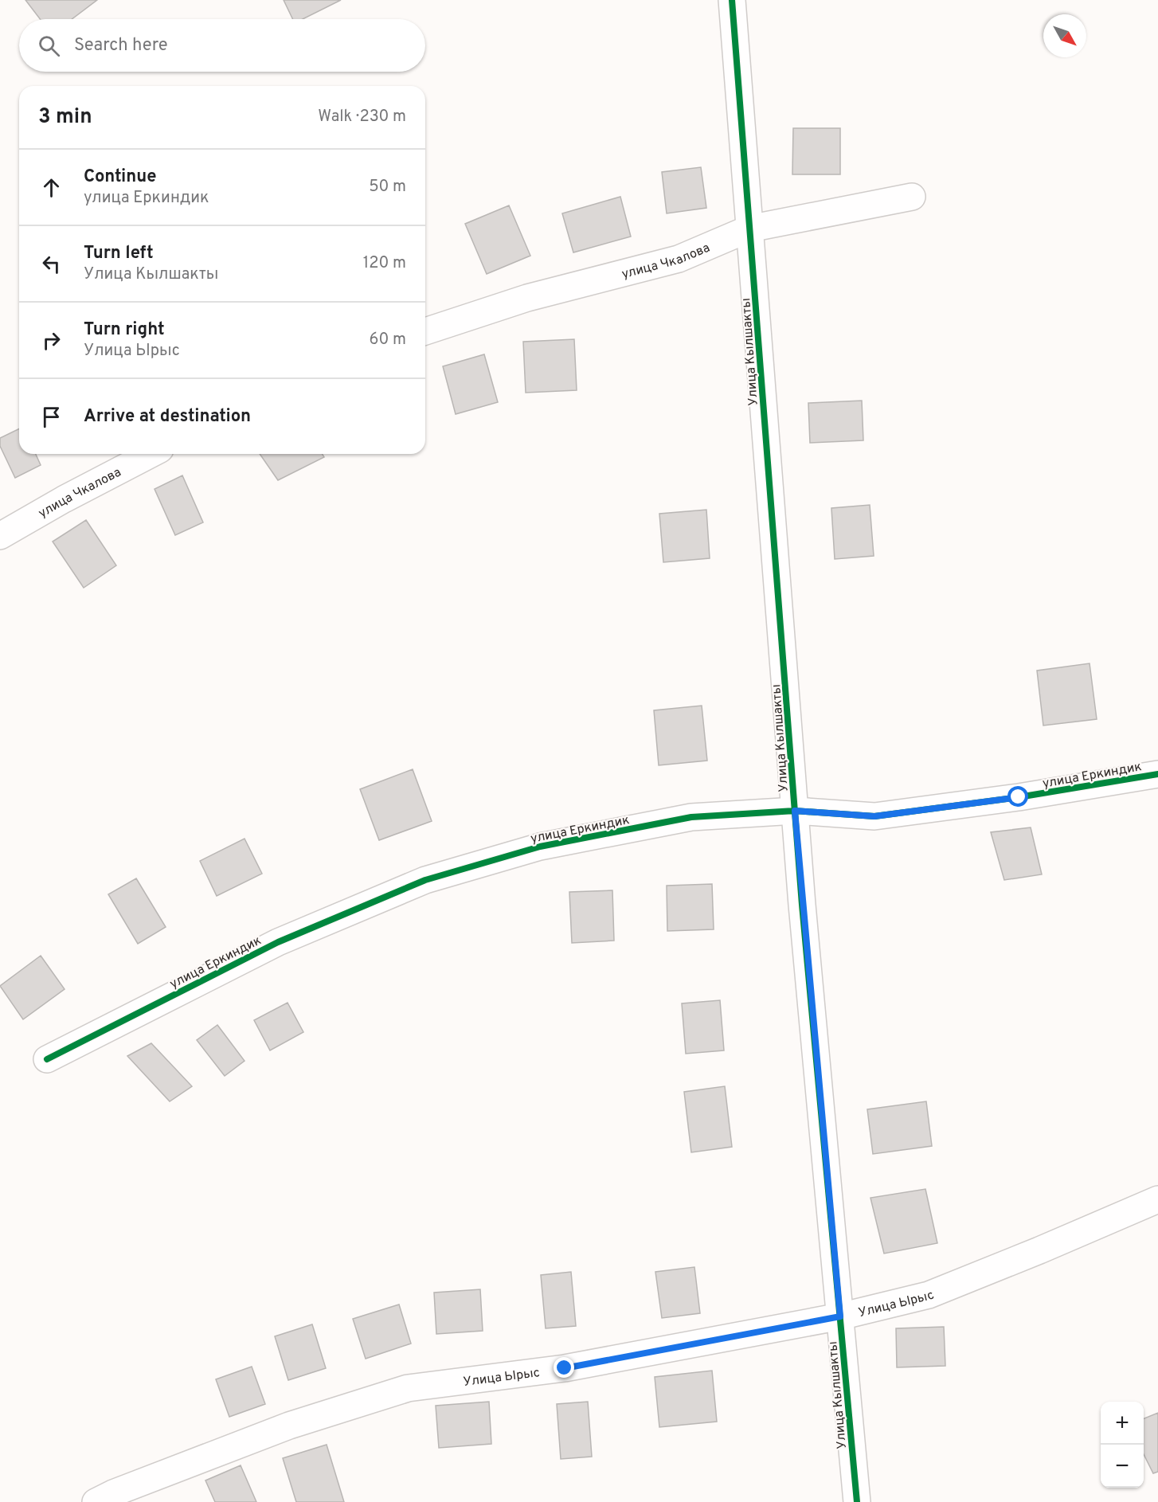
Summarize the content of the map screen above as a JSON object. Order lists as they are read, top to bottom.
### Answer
{
  "streets": {
    "street": [
      "улица Чкалова",
      "Улица Кылшакты",
      "улица Еркиндик",
      "Улица Ырыс"
    ]
  },
  "crossings": [
    ["улица Чкалова", "Улица Кылшакты"],
    ["Улица Кылшакты", "улица Еркиндик"],
    ["Улица Кылшакты", "Улица Ырыс"]
  ],
  "north": "bottom right",
  "page": {
    "search": "Search here",
    "heading": ["3 min", "Walk · 230 m"],
    "list": [
      ["Continue", "улица Еркиндик", "50 m"],
      ["Turn left", "Улица Кылшакты", "120 m"],
      ["Turn right", "Улица Ырыс", "60 m"],
      "Arrive at destination"
    ],
    "map_buttons": ["+", "−"]
  }
}
